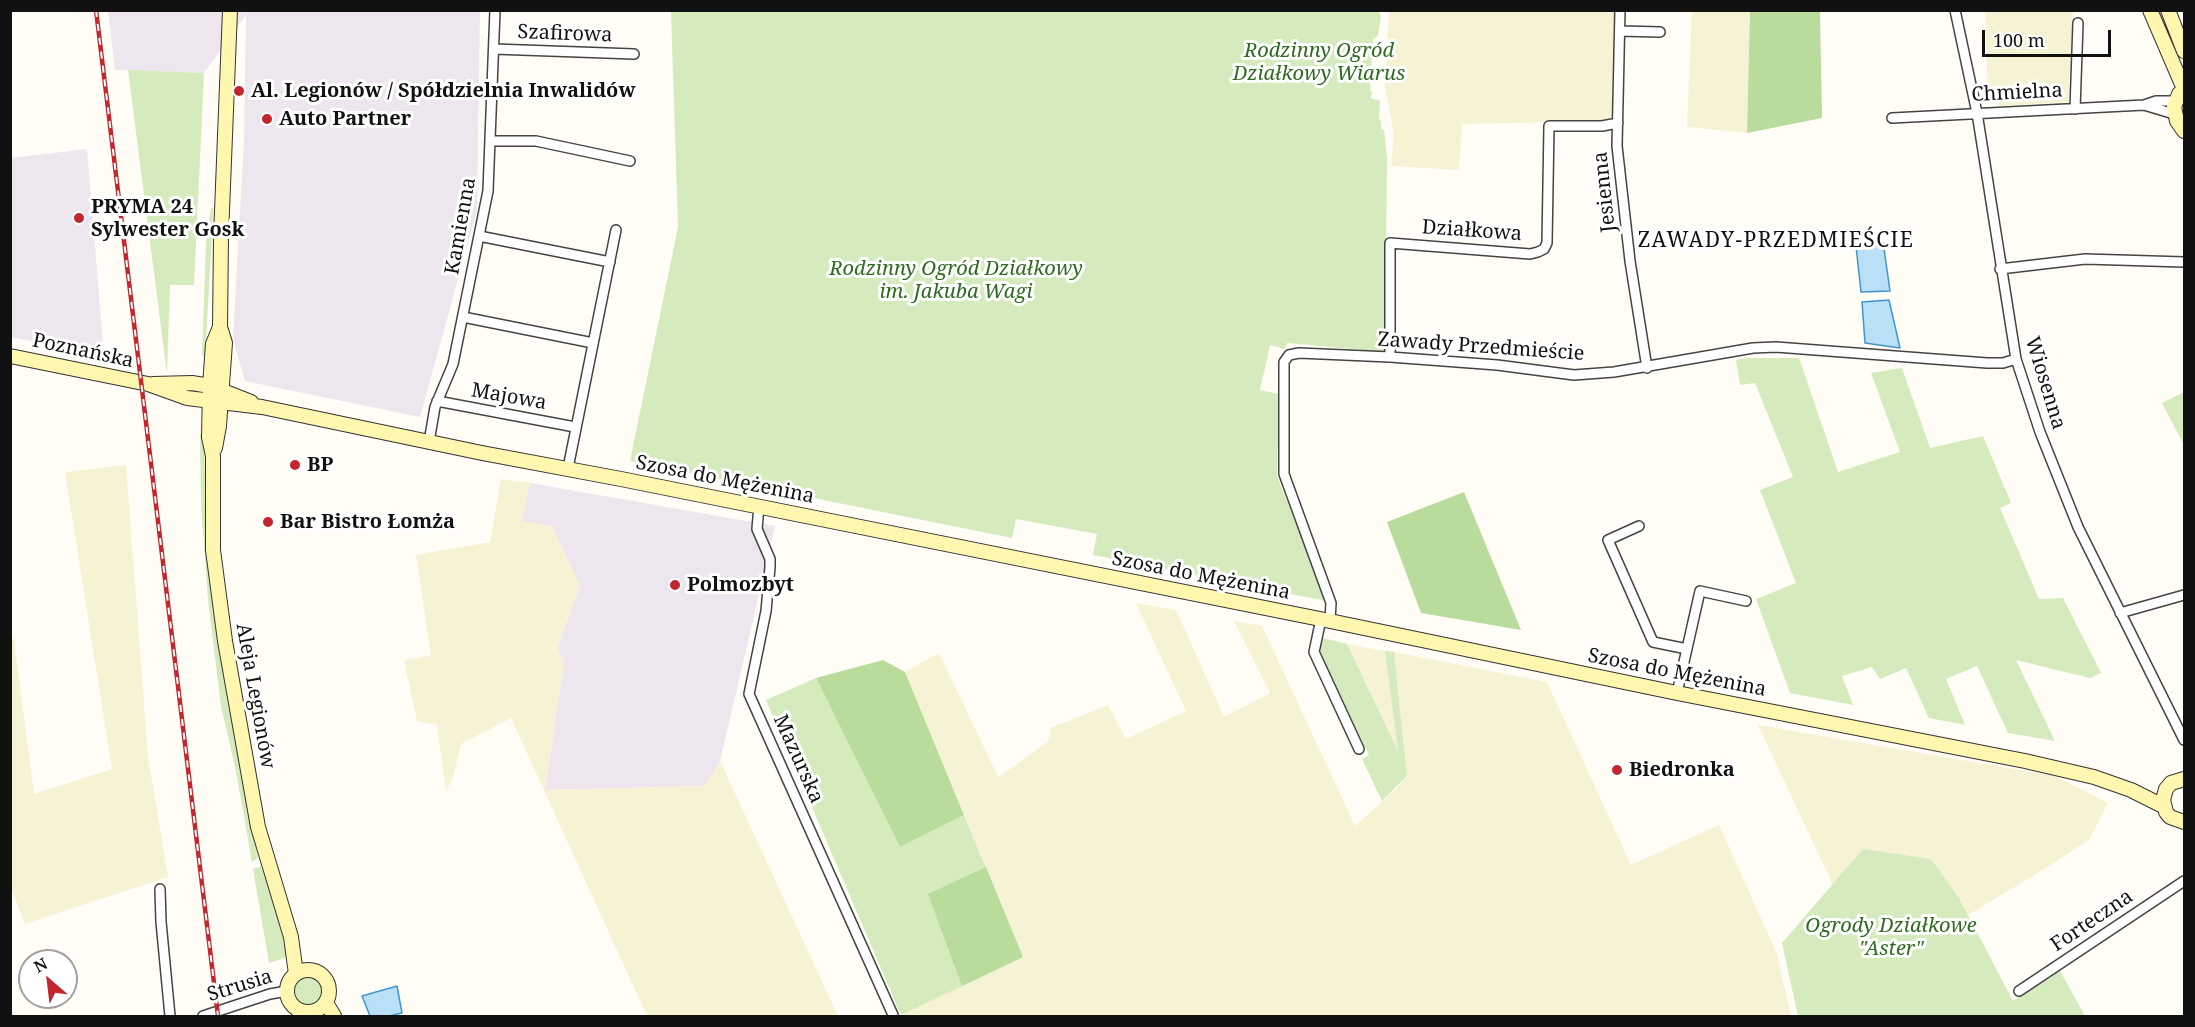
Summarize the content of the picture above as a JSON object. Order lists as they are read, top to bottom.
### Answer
{
  "streets": {
    "main road": ["Poznańska", "Szosa do Mężenina", "Aleja Legionów"],
    "street": [
      "Szafirowa",
      "Chmielna",
      "Jesienna",
      "Kamienna",
      "Działkowa",
      "Zawady Przedmieście",
      "Wiosenna",
      "Majowa",
      "Mazurska",
      "Forteczna",
      "Strusia"
    ]
  },
  "crossings": [
    ["Szafirowa", "Kamienna"],
    ["Chmielna", "Wiosenna"],
    ["Jesienna", "Działkowa"],
    ["Jesienna", "Zawady Przedmieście"],
    ["Kamienna", "Majowa"],
    ["Kamienna", "Szosa do Mężenina"],
    ["Działkowa", "Zawady Przedmieście"],
    ["Zawady Przedmieście", "Wiosenna"],
    ["Zawady Przedmieście", "Szosa do Mężenina"],
    ["Poznańska", "Szosa do Mężenina"],
    ["Poznańska", "Aleja Legionów"],
    ["Szosa do Mężenina", "Aleja Legionów"],
    ["Szosa do Mężenina", "Mazurska"],
    ["Aleja Legionów", "Strusia"]
  ],
  "districts": ["ZAWADY-PRZEDMIEŚCIE"],
  "parks": ["Rodzinny Ogród Działkowy Wiarus", "Rodzinny Ogród Działkowy im. Jakuba Wagi", "Ogrody Działkowe \"Aster\""],
  "places": [
    "Al. Legionów / Spółdzielnia Inwalidów",
    "Auto Partner",
    "PRYMA 24 Sylwester Gosk",
    "BP",
    "Bar Bistro Łomża",
    "Polmozbyt",
    "Biedronka"
  ],
  "scale_bar": "100 m",
  "north": "top left"
}
